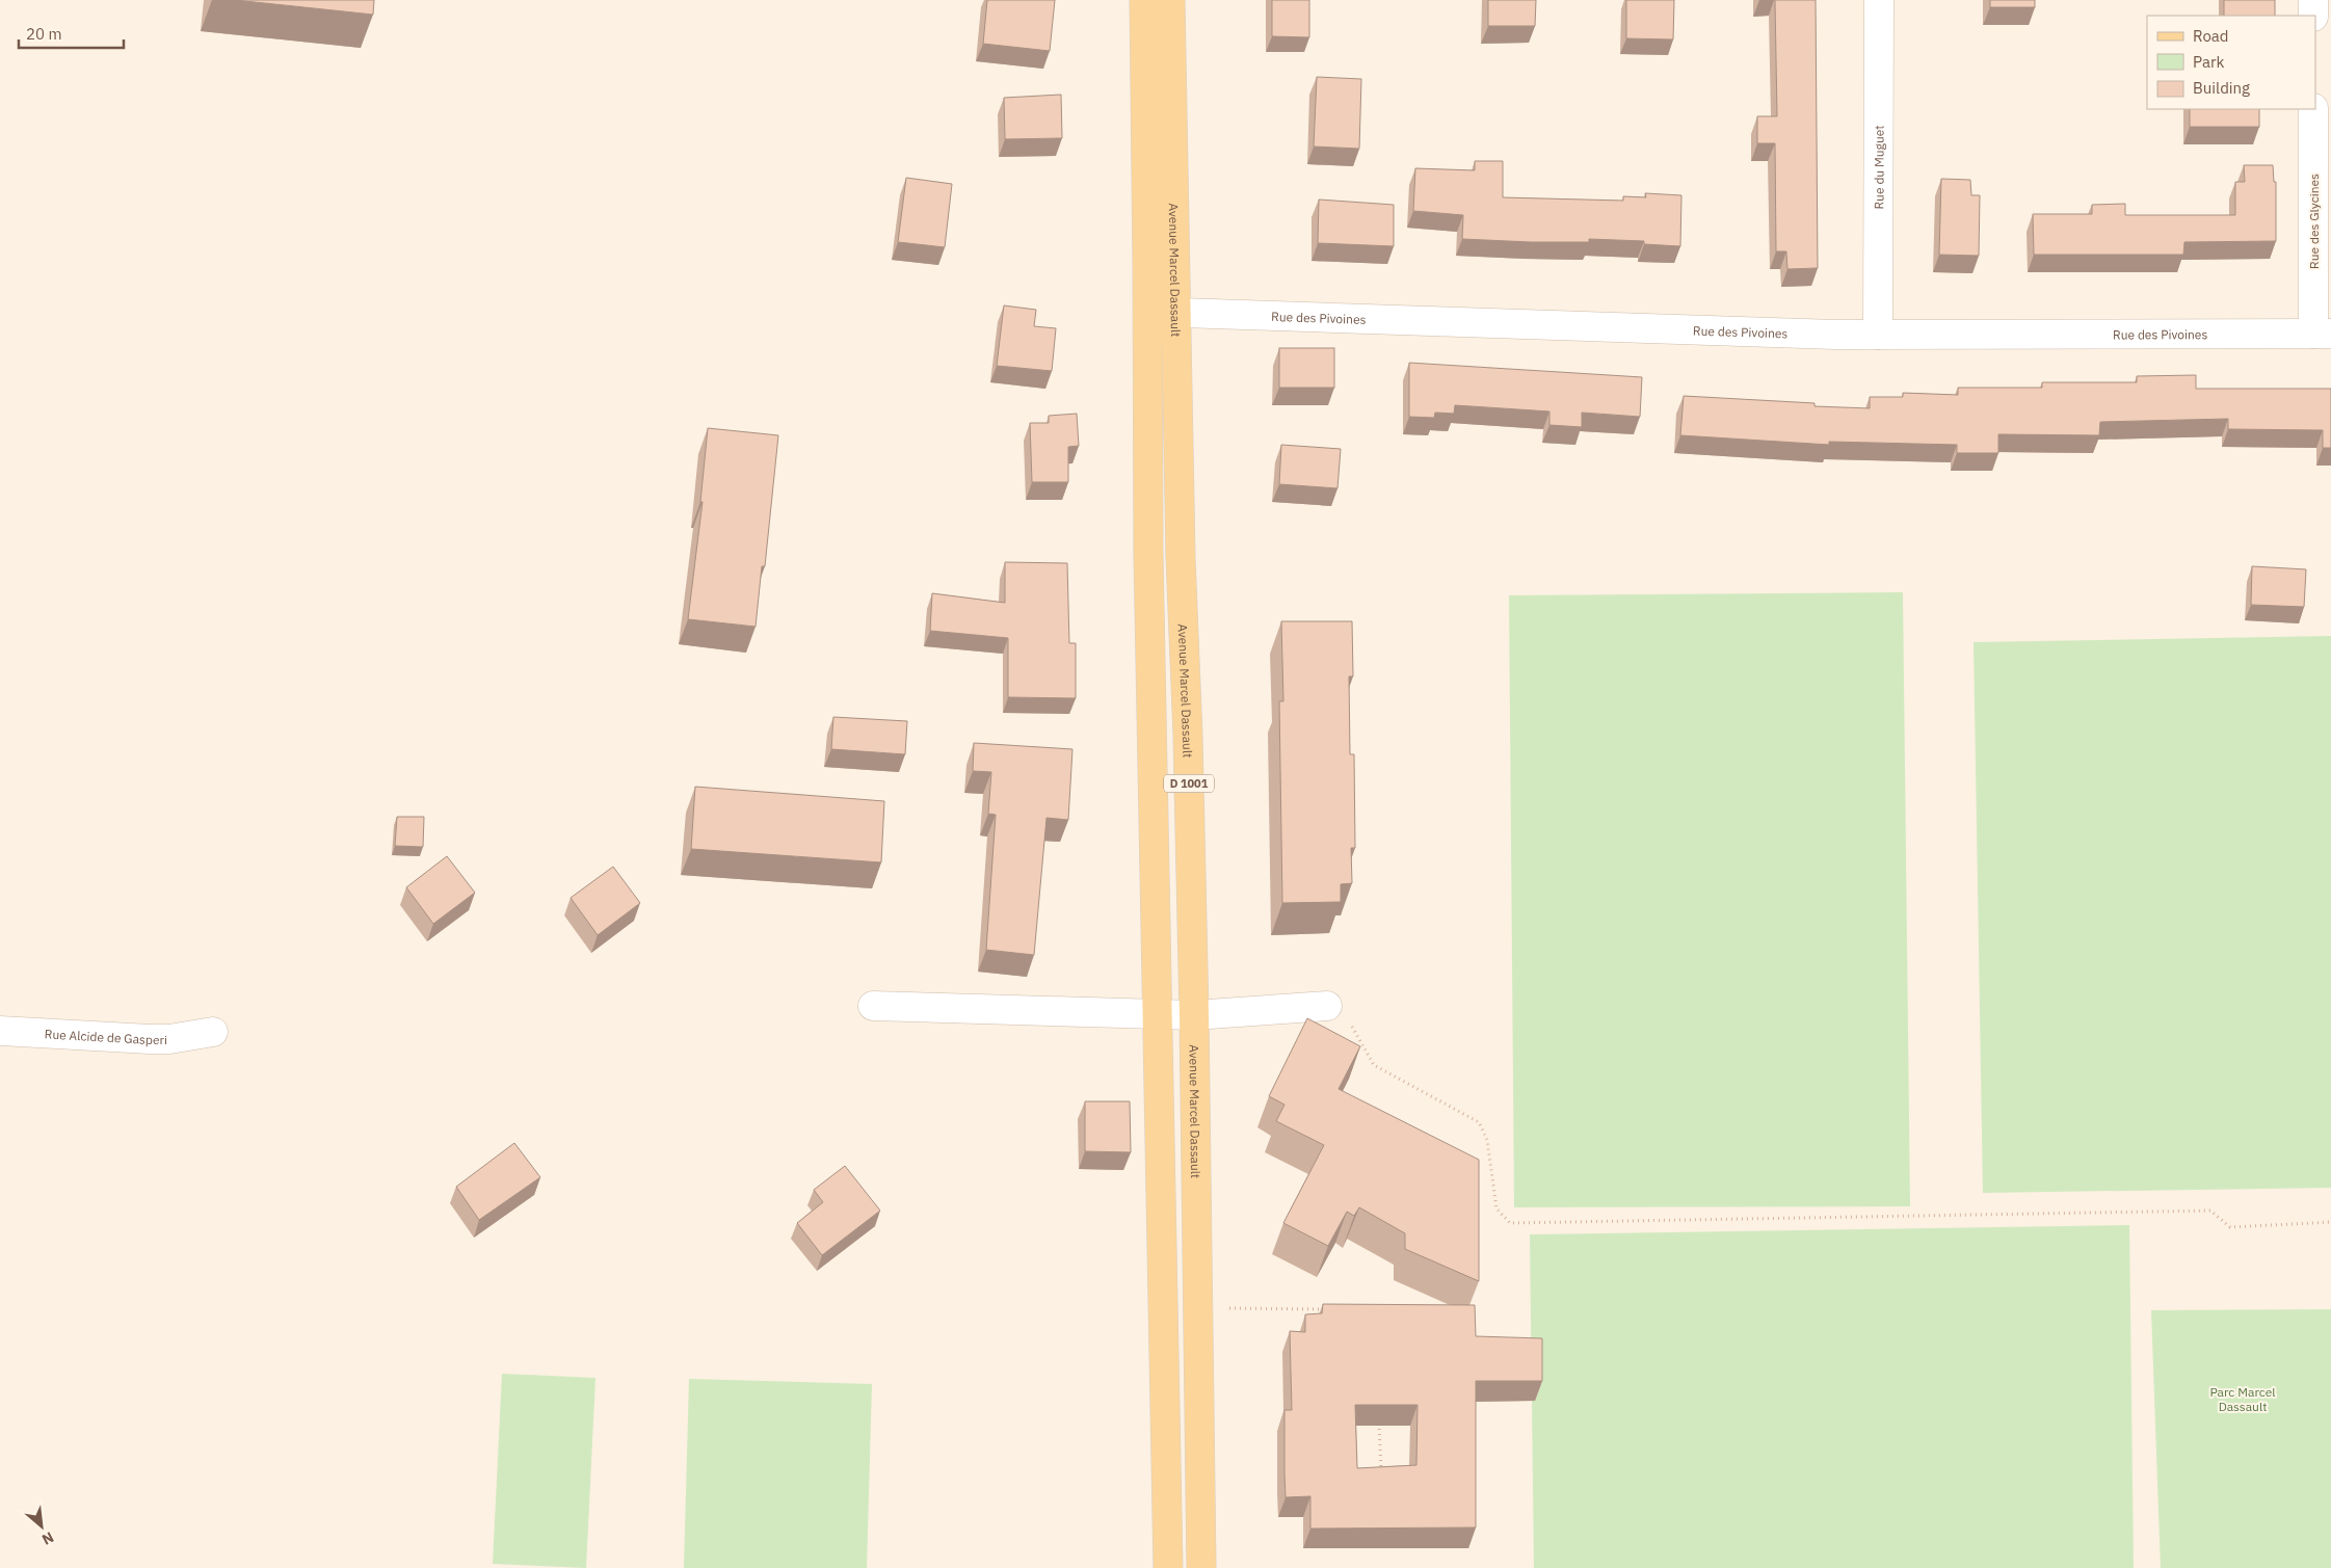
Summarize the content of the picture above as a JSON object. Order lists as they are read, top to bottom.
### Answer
{
  "streets": {
    "main road": ["Avenue Marcel Dassault", "D 1001"],
    "street": [
      "Rue du Muguet",
      "Rue des Glycines",
      "Rue des Pivoines",
      "Rue Alcide de Gasperi"
    ]
  },
  "crossings": [
    ["Rue du Muguet", "Rue des Pivoines"],
    ["Rue des Glycines", "Rue des Pivoines"],
    ["Avenue Marcel Dassault", "Rue des Pivoines"],
    ["Rue des Pivoines", "D 1001"]
  ],
  "parks": ["Parc Marcel Dassault"],
  "legend": ["Road", "Park", "Building"],
  "scale_bar": "20 m",
  "north": "bottom right"
}
